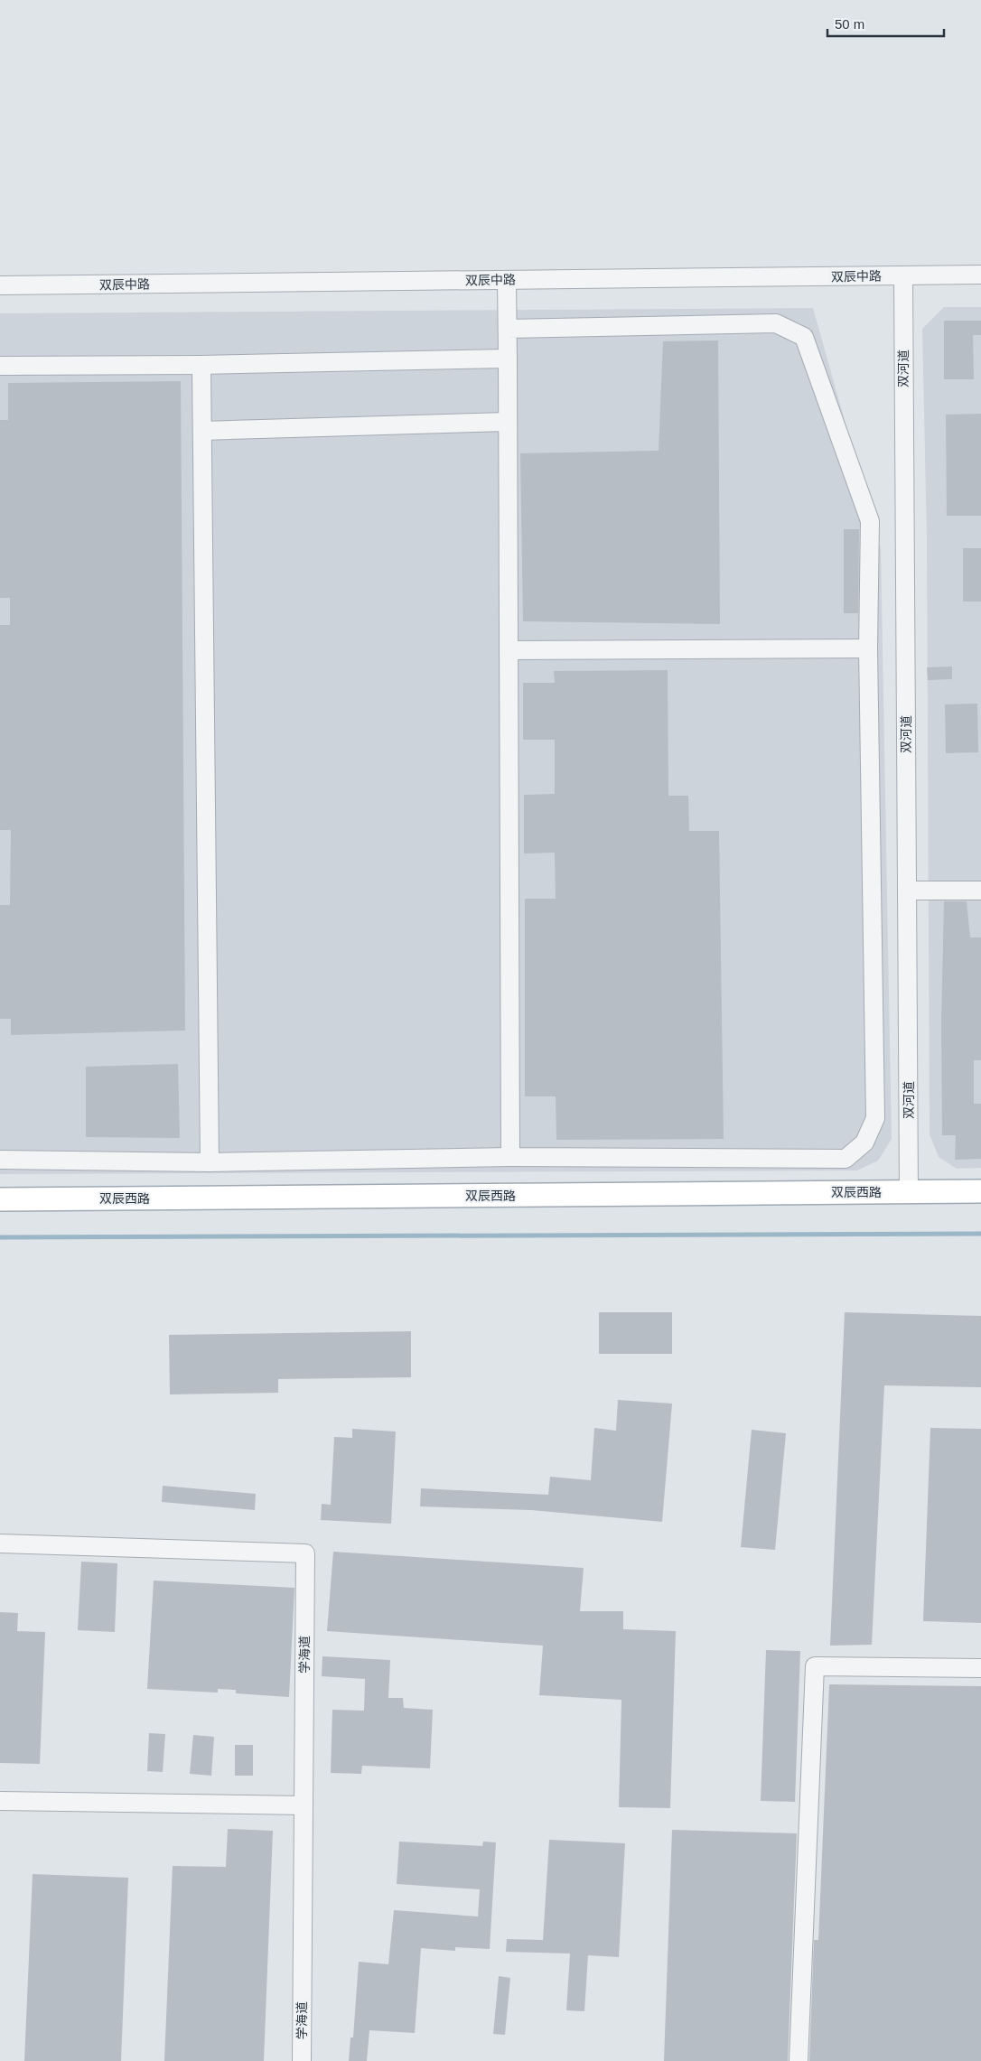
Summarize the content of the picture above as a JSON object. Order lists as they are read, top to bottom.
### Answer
{
  "streets": {
    "main road": ["双辰西路"],
    "street": ["双辰中路", "双河道", "学海道"]
  },
  "crossings": [
    ["双辰中路", "双河道"],
    ["双河道", "双辰西路"]
  ],
  "scale_bar": "50 m"
}
